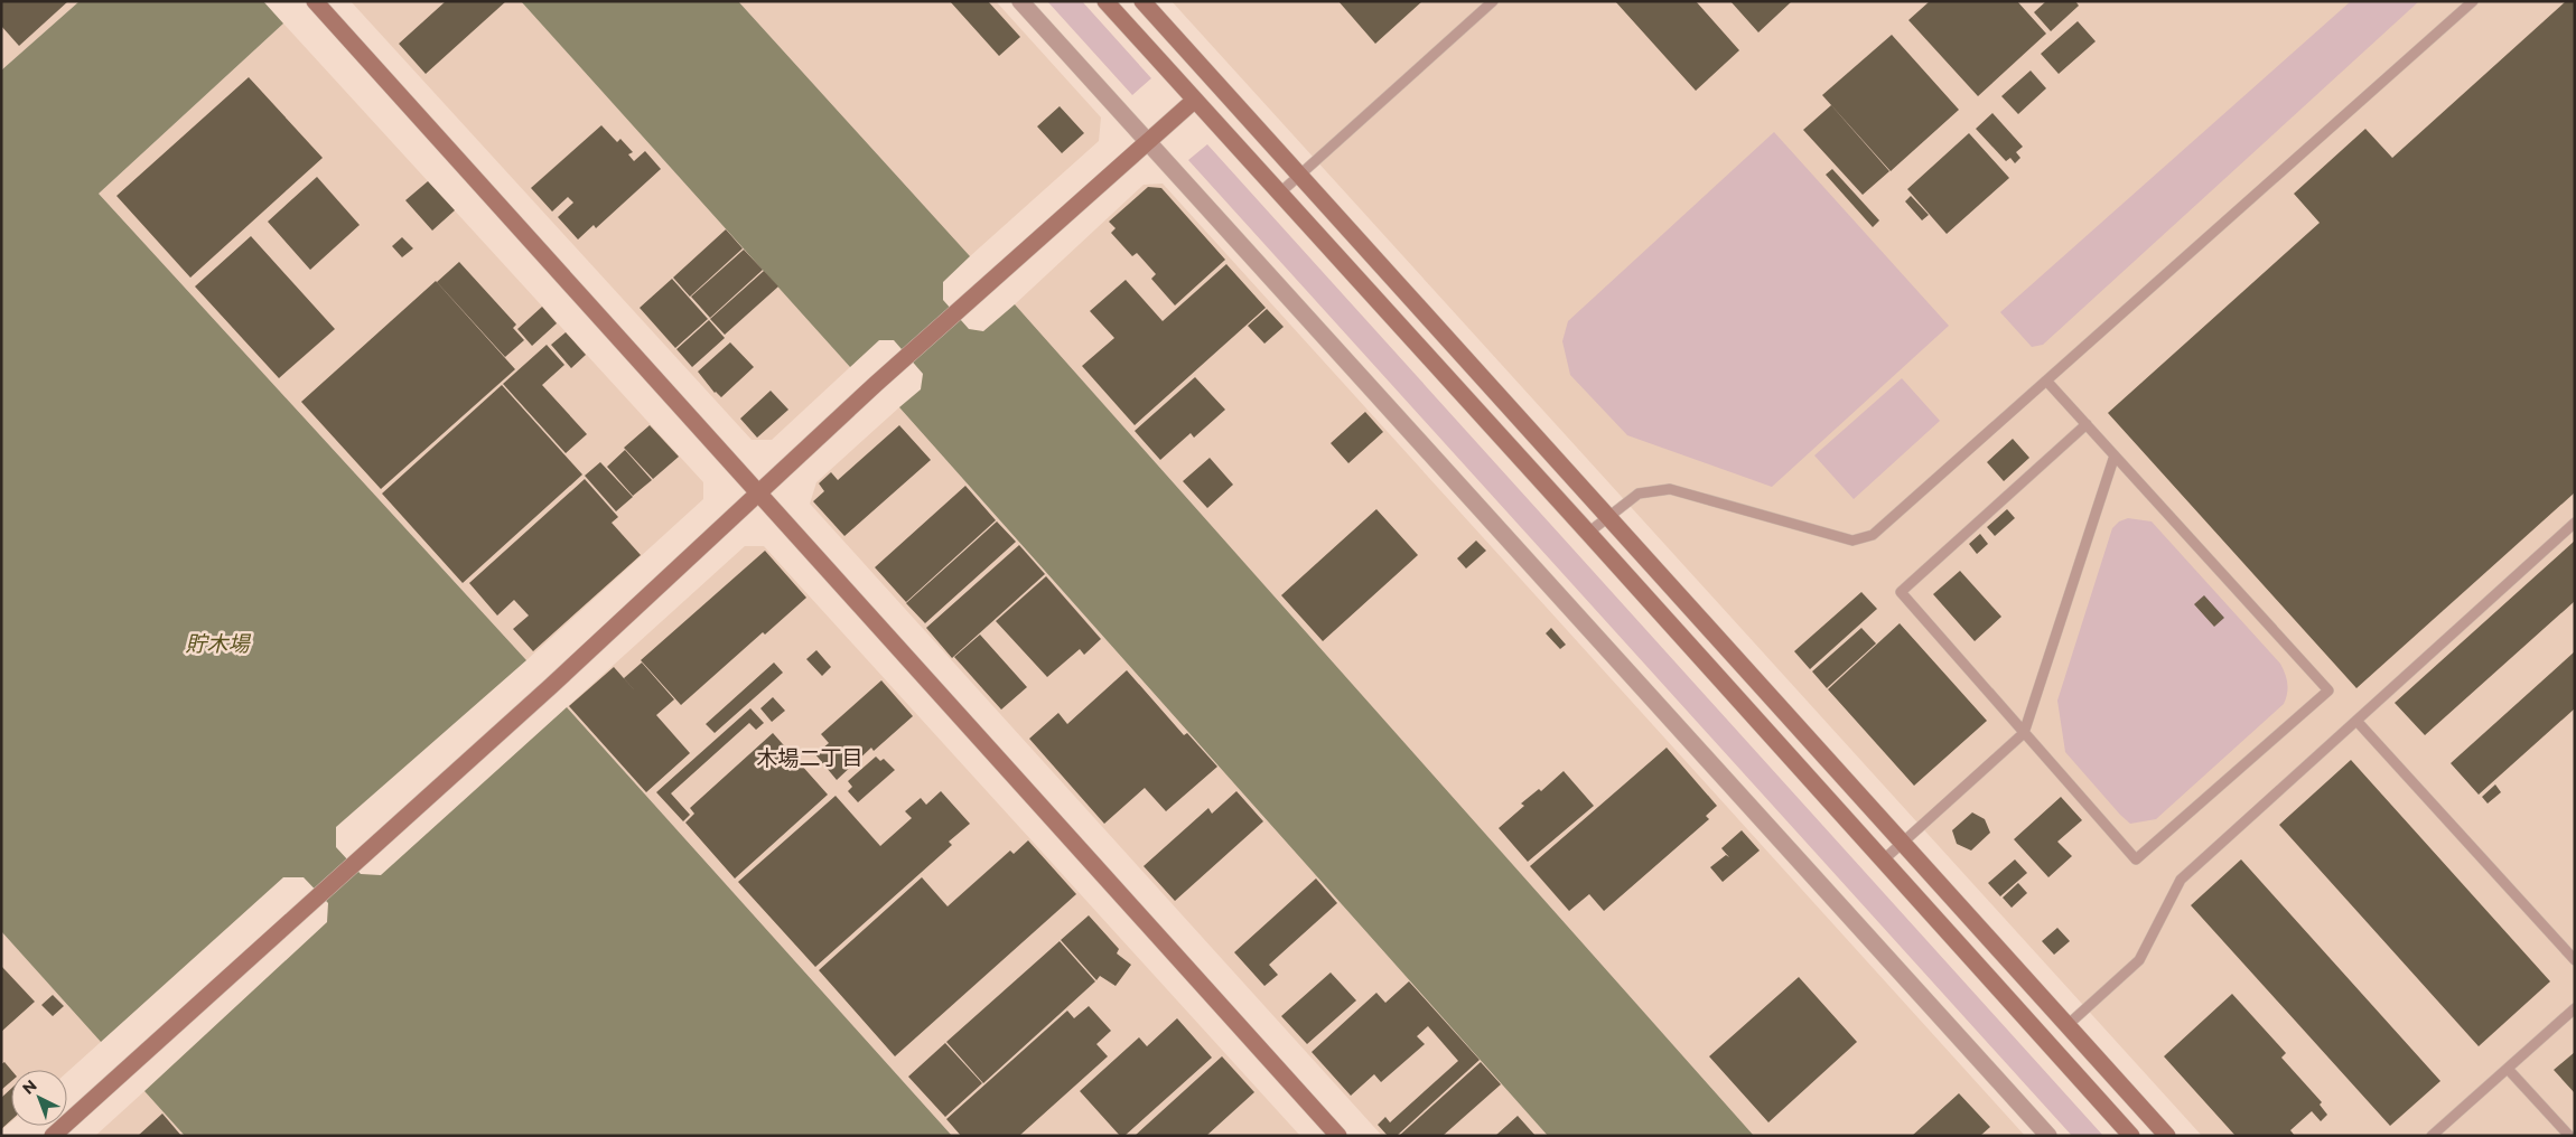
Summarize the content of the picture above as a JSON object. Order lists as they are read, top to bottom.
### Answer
{
  "districts": ["木場二丁目"],
  "water": ["貯木場"],
  "north": "top left"
}
